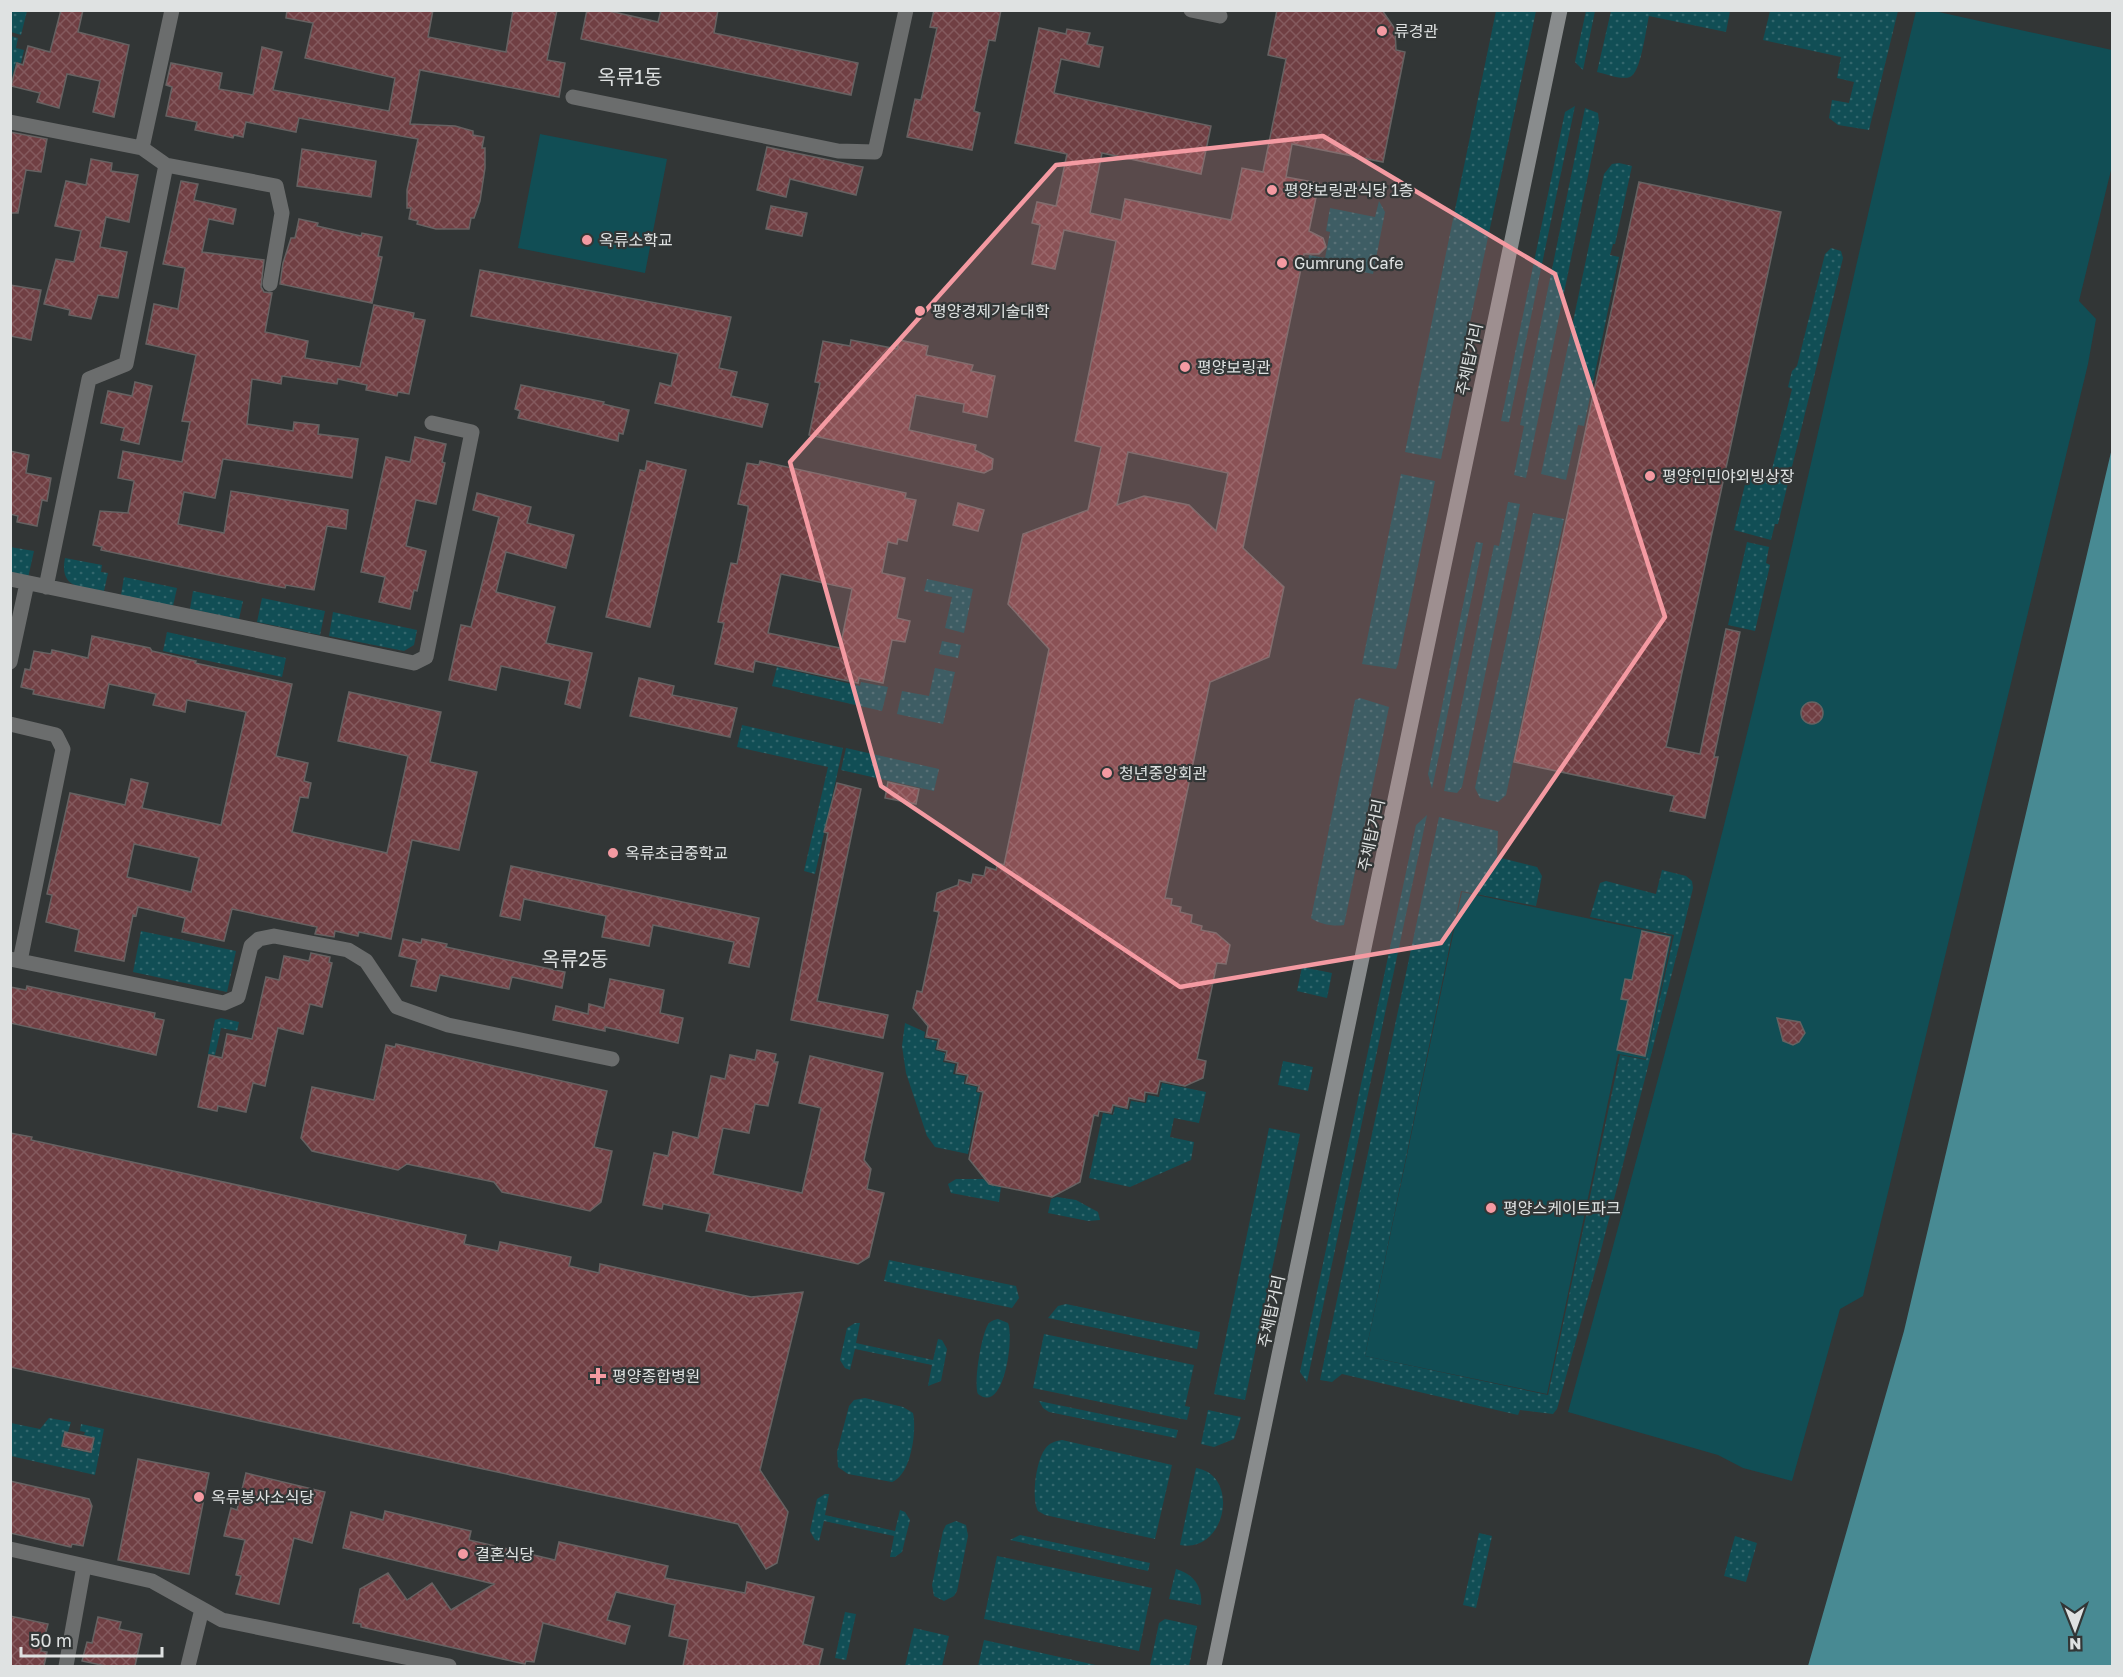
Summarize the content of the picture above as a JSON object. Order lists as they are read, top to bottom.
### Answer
{
  "streets": {
    "main road": ["주체탑거리"]
  },
  "districts": ["옥류1동", "옥류2동"],
  "places": {
    "other": [
      "류경관",
      "평양보링관식당 1층",
      "옥류소학교",
      "Gumrung Cafe",
      "평양경제기술대학",
      "평양보링관",
      "평양인민야외빙상장",
      "청년중앙회관",
      "옥류초급중학교",
      "평양스케이트파크",
      "옥류봉사소식당",
      "결혼식당"
    ],
    "health": ["평양종합병원"]
  },
  "scale_bar": "50 m",
  "north": "bottom"
}
